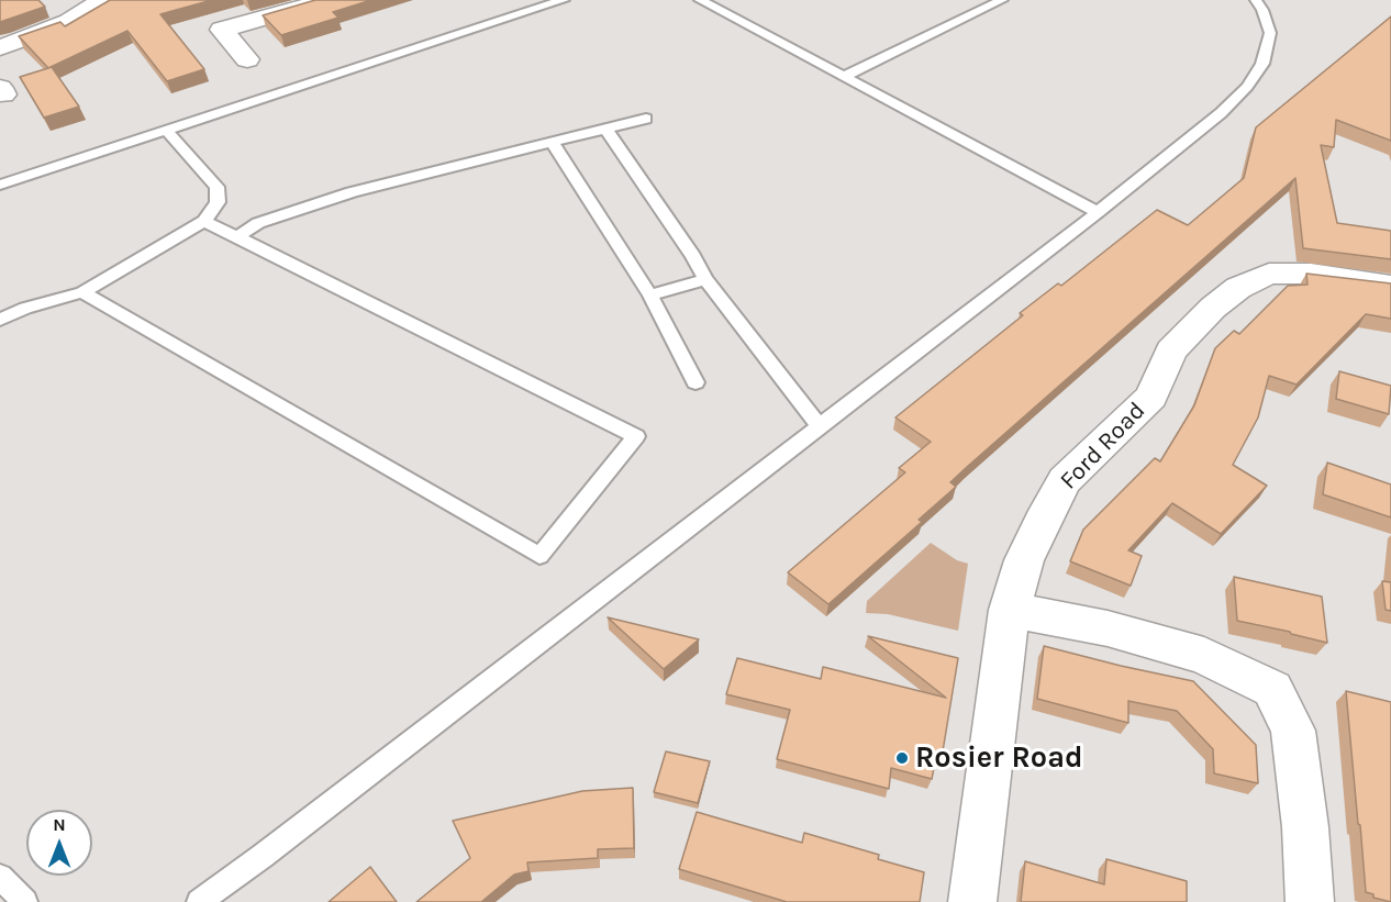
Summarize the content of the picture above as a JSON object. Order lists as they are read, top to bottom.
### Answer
{
  "streets": {
    "street": ["Ford Road"]
  },
  "places": ["Rosier Road"],
  "north": "top"
}
